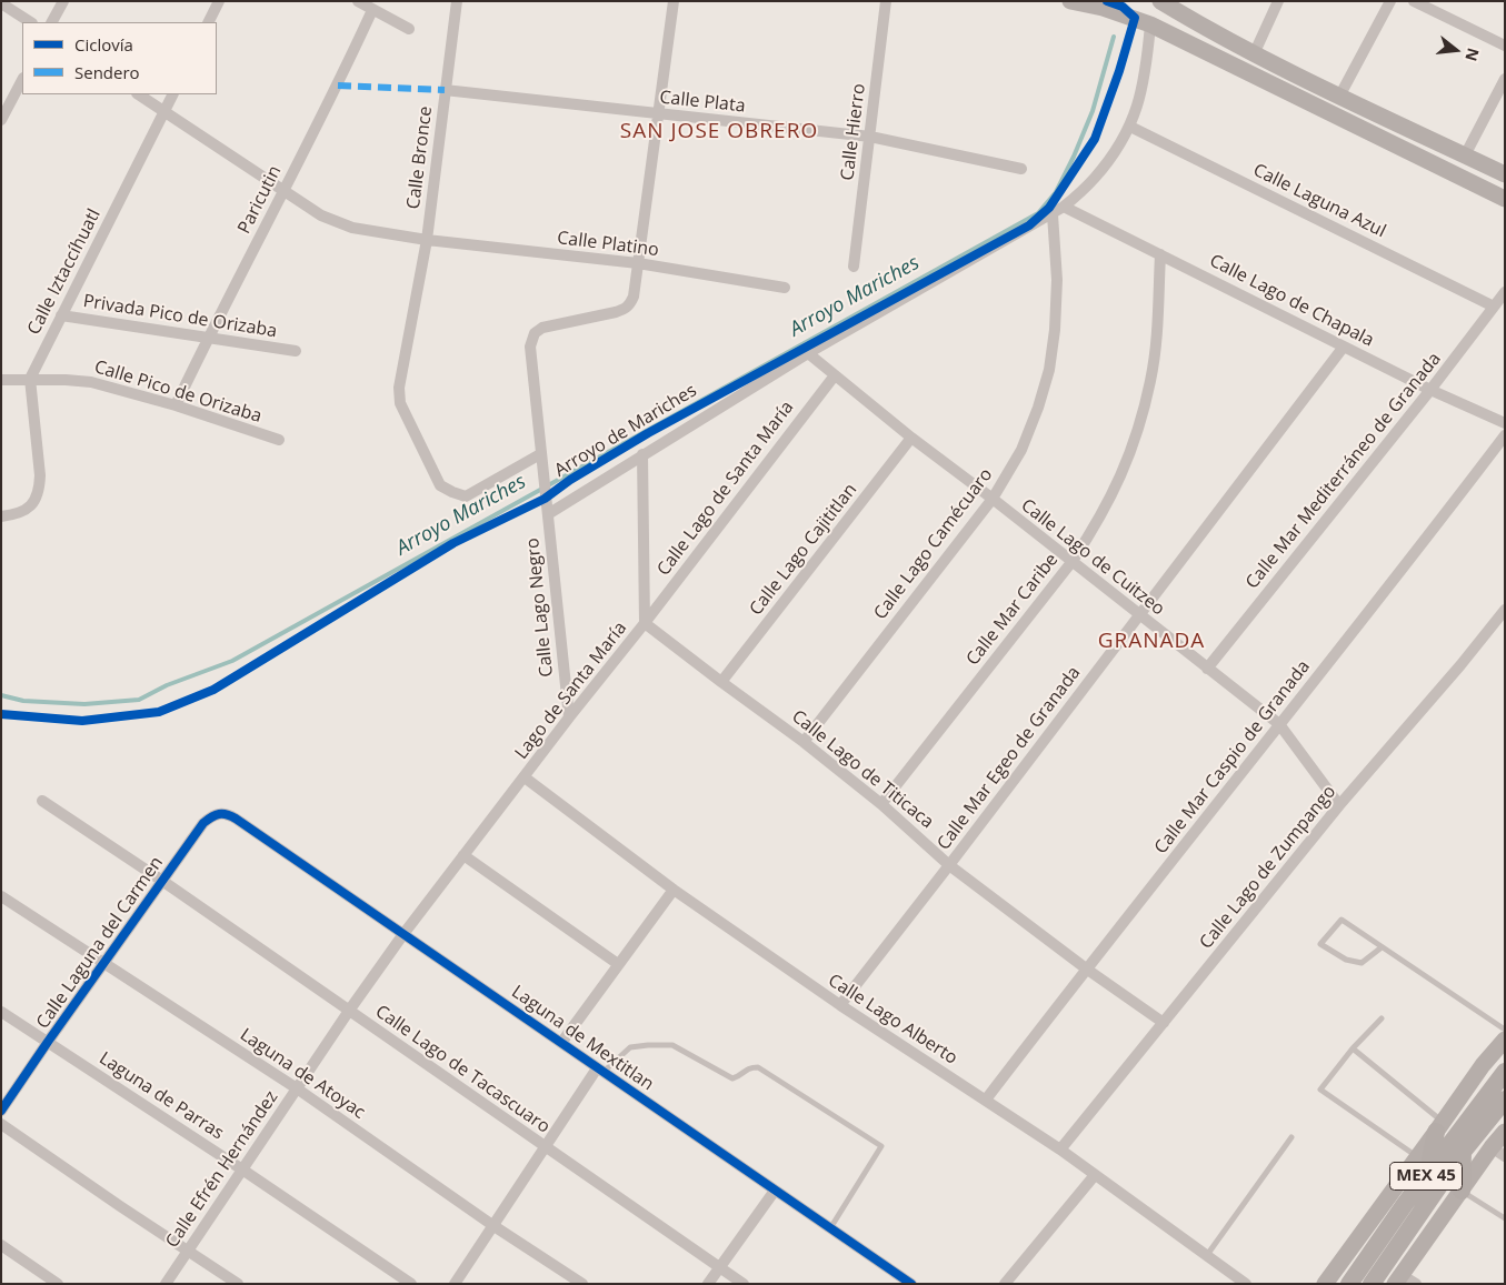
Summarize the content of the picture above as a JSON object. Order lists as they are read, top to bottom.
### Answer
{
  "streets": {
    "main road": ["MEX 45"],
    "street": [
      "Calle Plata",
      "Calle Hierro",
      "Calle Bronce",
      "Paricutin",
      "Calle Laguna Azul",
      "Calle Platino",
      "Calle Iztaccíhuatl",
      "Calle Lago de Chapala",
      "Privada Pico de Orizaba",
      "Calle Pico de Orizaba",
      "Calle Mar Mediterráneo de Granada",
      "Calle Lago de Santa María",
      "Calle Lago Camécuaro",
      "Calle Lago Cajititlan",
      "Calle Lago de Cuitzeo",
      "Calle Lago Negro",
      "Calle Mar Caribe",
      "Lago de Santa María",
      "Calle Mar Caspio de Granada",
      "Calle Mar Egeo de Granada",
      "Calle Lago de Titicaca",
      "Calle Lago de Zumpango",
      "Calle Laguna del Carmen",
      "Calle Lago Alberto",
      "Laguna de Mextitlan",
      "Calle Lago de Tacascuaro",
      "Laguna de Atoyac",
      "Laguna de Parras",
      "Calle Efrén Hernández"
    ],
    "cycle path": ["Arroyo de Mariches"]
  },
  "crossings": [
    ["Calle Plata", "Calle Hierro"],
    ["Calle Plata", "Calle Bronce"],
    ["Calle Bronce", "Calle Platino"],
    ["Calle Bronce", "Calle Lago Negro"],
    ["Paricutin", "Calle Platino"],
    ["Paricutin", "Privada Pico de Orizaba"],
    ["Paricutin", "Calle Pico de Orizaba"],
    ["Calle Laguna Azul", "Calle Mar Mediterráneo de Granada"],
    ["Calle Platino", "Calle Iztaccíhuatl"],
    ["Calle Platino", "Calle Lago Negro"],
    ["Calle Iztaccíhuatl", "Privada Pico de Orizaba"],
    ["Calle Iztaccíhuatl", "Calle Pico de Orizaba"],
    ["Calle Lago de Chapala", "Calle Mar Mediterráneo de Granada"],
    ["Calle Lago de Chapala", "Calle Mar Caribe"],
    ["Calle Lago de Chapala", "Calle Mar Egeo de Granada"],
    ["Calle Mar Mediterráneo de Granada", "Calle Lago de Cuitzeo"],
    ["Calle Lago de Santa María", "Calle Lago de Cuitzeo"],
    ["Calle Lago de Santa María", "Lago de Santa María"],
    ["Calle Lago de Santa María", "Calle Lago de Titicaca"],
    ["Calle Lago Camécuaro", "Calle Lago de Cuitzeo"],
    ["Calle Lago Camécuaro", "Calle Lago de Titicaca"],
    ["Calle Lago Cajititlan", "Calle Lago de Cuitzeo"],
    ["Calle Lago Cajititlan", "Calle Lago de Titicaca"],
    ["Calle Lago de Cuitzeo", "Calle Mar Caribe"],
    ["Calle Lago de Cuitzeo", "Calle Mar Caspio de Granada"],
    ["Calle Lago de Cuitzeo", "Calle Mar Egeo de Granada"],
    ["Calle Lago de Cuitzeo", "Calle Lago de Zumpango"],
    ["Calle Lago Negro", "Lago de Santa María"],
    ["Calle Mar Caribe", "Calle Lago de Titicaca"],
    ["Lago de Santa María", "Calle Lago de Titicaca"],
    ["Lago de Santa María", "Calle Lago Alberto"],
    ["Lago de Santa María", "Calle Efrén Hernández"],
    ["Calle Mar Caspio de Granada", "Calle Lago de Titicaca"],
    ["Calle Mar Caspio de Granada", "Calle Lago Alberto"],
    ["Calle Mar Egeo de Granada", "Calle Lago de Titicaca"],
    ["Calle Mar Egeo de Granada", "Calle Lago Alberto"],
    ["Calle Lago de Titicaca", "Calle Lago de Zumpango"],
    ["Calle Lago de Zumpango", "Calle Lago Alberto"],
    ["Calle Laguna del Carmen", "Laguna de Mextitlan"],
    ["Calle Laguna del Carmen", "Calle Lago de Tacascuaro"],
    ["Calle Laguna del Carmen", "Laguna de Atoyac"],
    ["Calle Laguna del Carmen", "Laguna de Parras"],
    ["Calle Lago Alberto", "Calle Efrén Hernández"],
    ["Laguna de Mextitlan", "Calle Efrén Hernández"],
    ["Calle Lago de Tacascuaro", "Calle Efrén Hernández"],
    ["Laguna de Atoyac", "Calle Efrén Hernández"],
    ["Laguna de Parras", "Calle Efrén Hernández"]
  ],
  "districts": ["SAN JOSE OBRERO", "GRANADA"],
  "water": ["Arroyo Mariches"],
  "legend": ["Ciclovía", "Sendero"],
  "north": "right"
}
